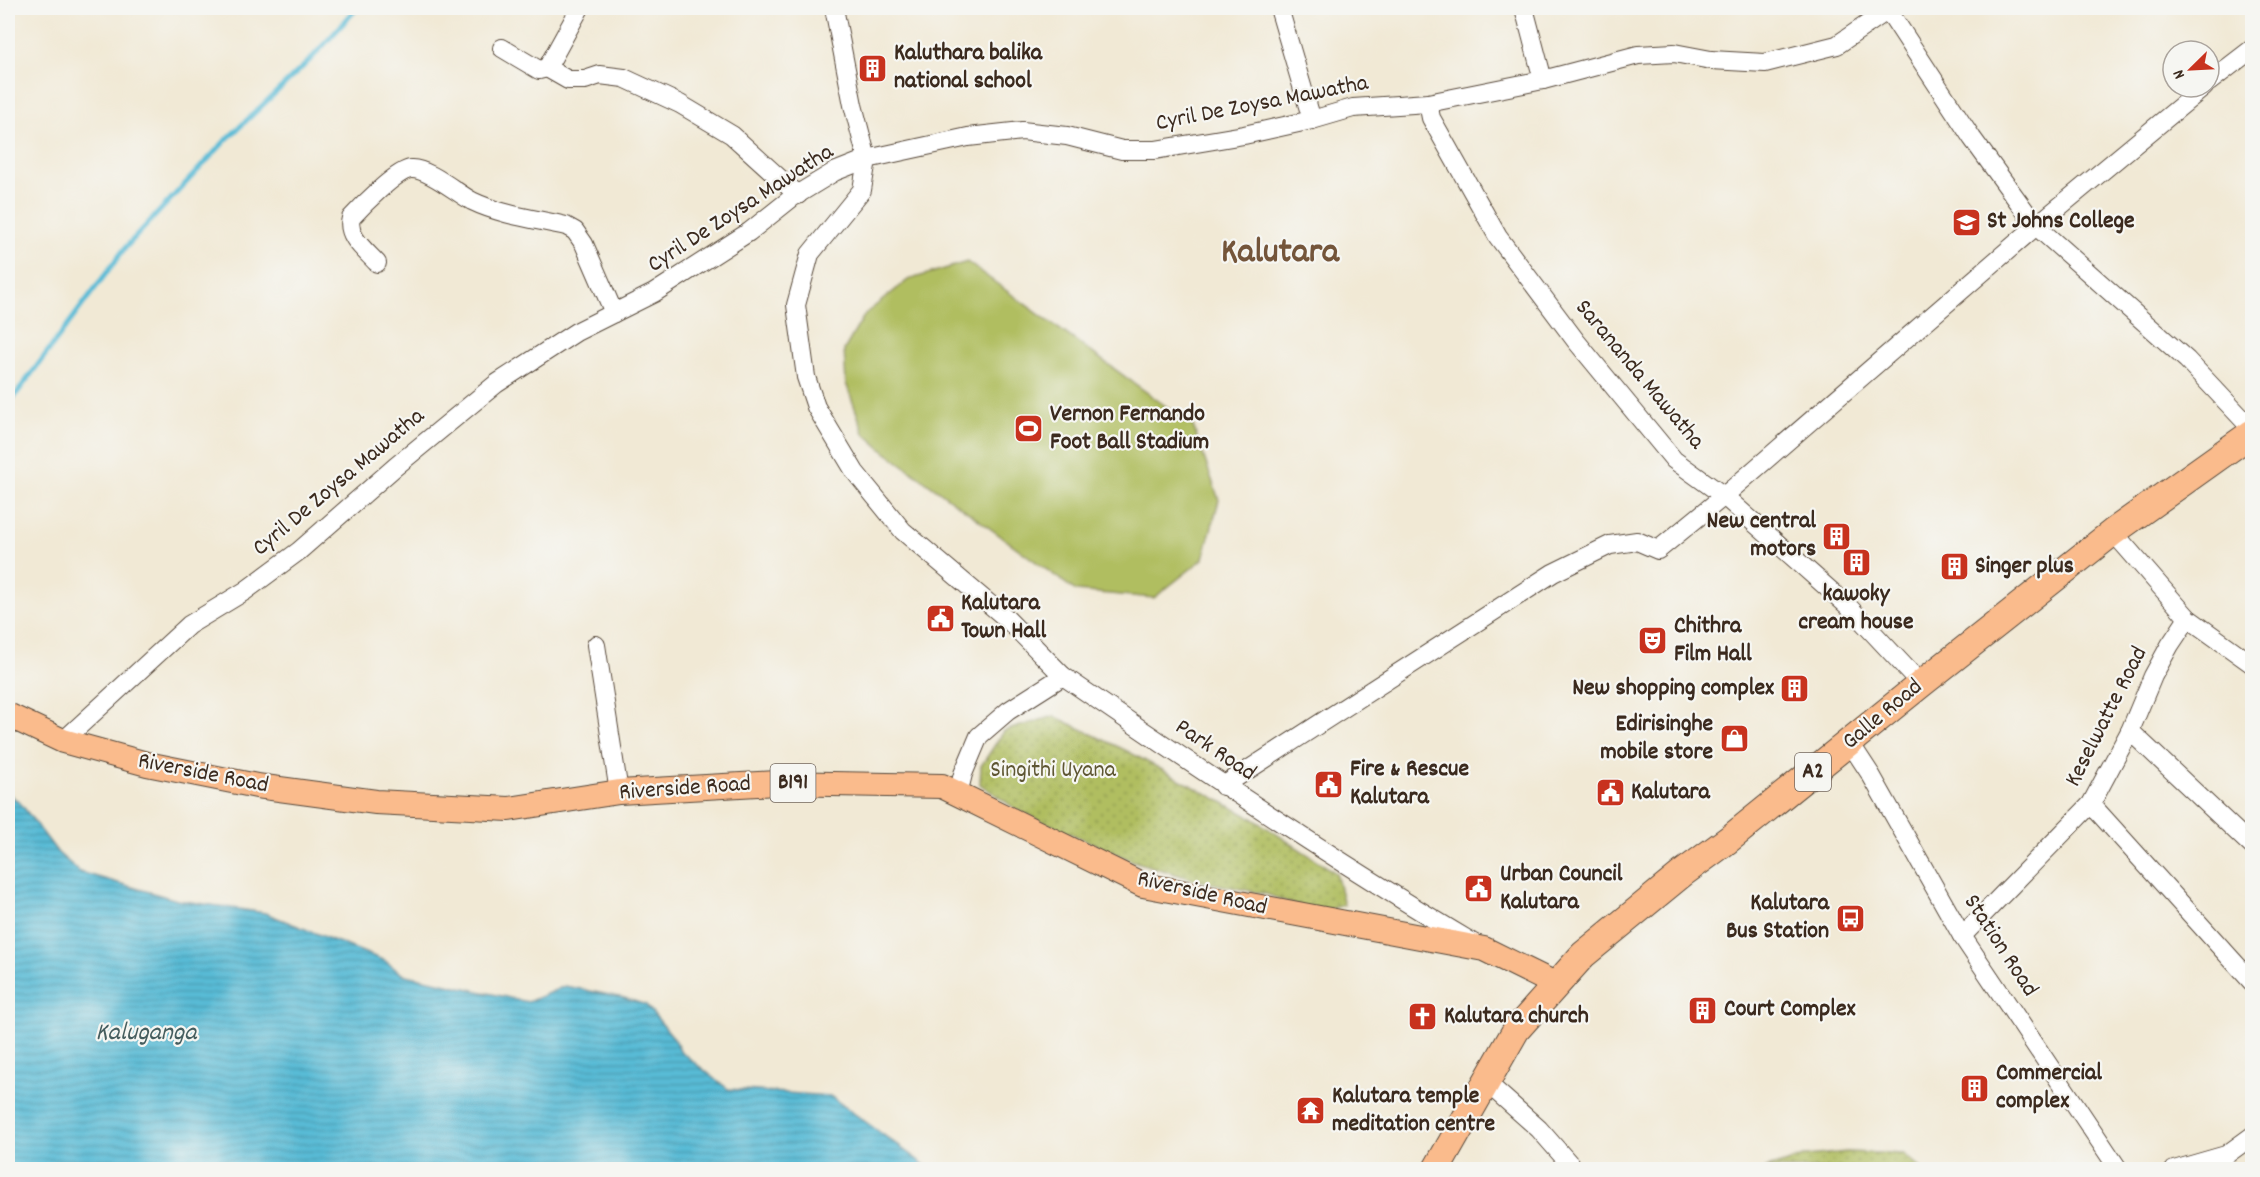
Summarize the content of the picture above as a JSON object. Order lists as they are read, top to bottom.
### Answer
{
  "streets": {
    "highway": ["Galle Road", "A2"],
    "main road": ["Riverside Road", "B191"],
    "street": [
      "Cyril De Zoysa Mawatha",
      "Sarananda Mawatha",
      "Keselwatte Road",
      "Park Road",
      "Station Road"
    ]
  },
  "crossings": [
    ["Cyril De Zoysa Mawatha", "Sarananda Mawatha"],
    ["Cyril De Zoysa Mawatha", "Park Road"],
    ["Cyril De Zoysa Mawatha", "Riverside Road"],
    ["Sarananda Mawatha", "Galle Road"],
    ["Galle Road", "Riverside Road"],
    ["Galle Road", "Station Road"],
    ["Keselwatte Road", "Station Road"],
    ["Park Road", "Riverside Road"]
  ],
  "districts": ["Kalutara"],
  "water": ["Kaluganga"],
  "parks": ["Singithi Uyana"],
  "places": {
    "building": [
      "Kaluthara balika national school",
      "New central motors",
      "kawoky cream house",
      "Singer plus",
      "New shopping complex",
      "Court Complex",
      "Commercial complex"
    ],
    "school or university": ["St Johns College"],
    "sports": ["Vernon Fernando Foot Ball Stadium"],
    "public building": [
      "Kalutara Town Hall",
      "Fire & Rescue Kalutara",
      "Kalutara",
      "Urban Council Kalutara"
    ],
    "theatre": ["Chithra Film Hall"],
    "shop": ["Edirisinghe mobile store"],
    "bus stop": ["Kalutara Bus Station"],
    "church": ["Kalutara church"],
    "temple": ["Kalutara temple meditation centre"]
  },
  "north": "bottom left"
}
